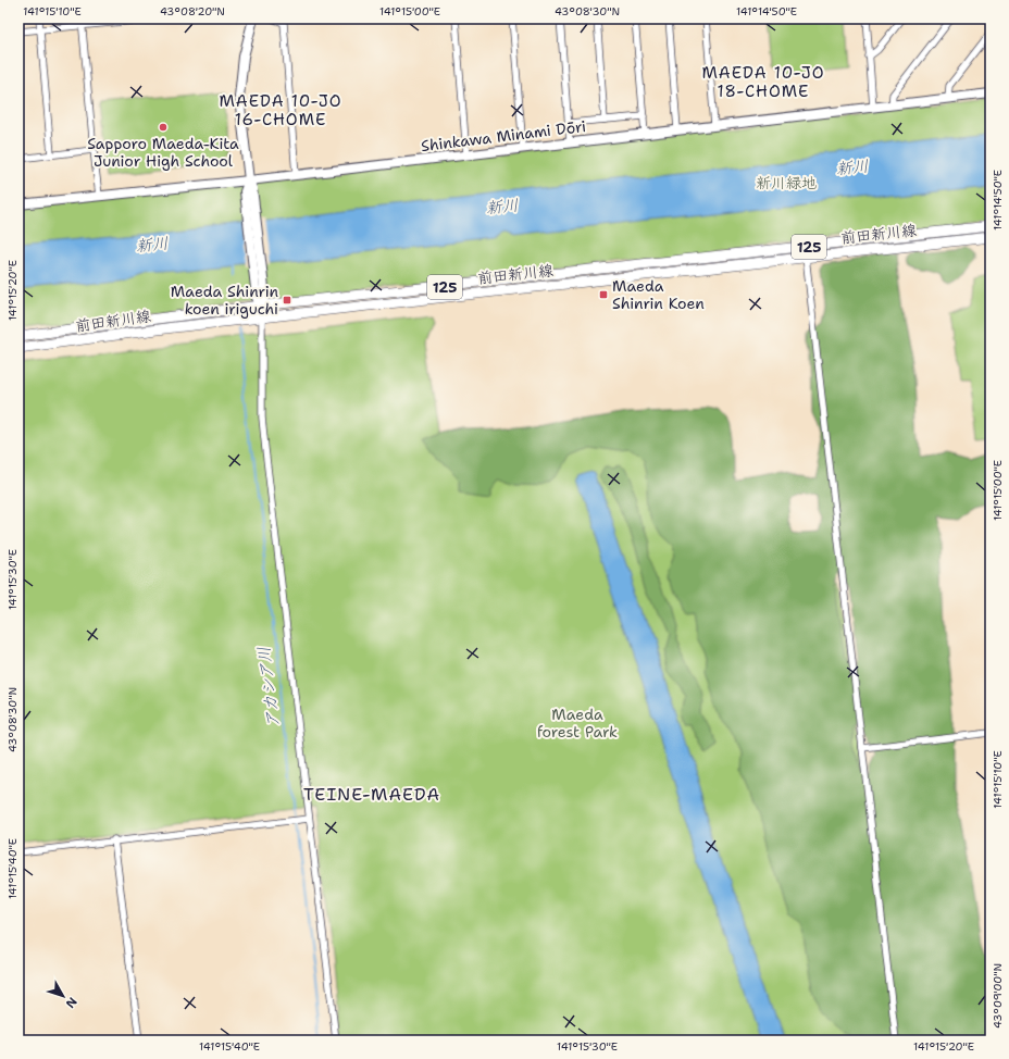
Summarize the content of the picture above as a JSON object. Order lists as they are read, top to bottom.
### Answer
{
  "streets": {
    "main road": ["前田新川線", "125"],
    "street": ["Shinkawa Minami Dōri"]
  },
  "districts": ["MAEDA 10-JO 18-CHOME", "MAEDA 10-JO 16-CHOME", "TEINE-MAEDA"],
  "water": ["新川", "アカシア川"],
  "parks": ["新川緑地", "Maeda forest Park"],
  "places": {
    "other": ["Sapporo Maeda-Kita Junior High School"],
    "transit": ["Maeda Shinrin Koen", "Maeda Shinrin koen iriguchi"]
  },
  "north": "bottom right",
  "coordinates": [
    "141°15'10\"E",
    "43°08'20\"N",
    "141°15'00\"E",
    "43°08'30\"N",
    "141°14'50\"E",
    "141°15'20\"E",
    "141°15'30\"E",
    "141°15'40\"E",
    "43°09'00\"N"
  ]
}
